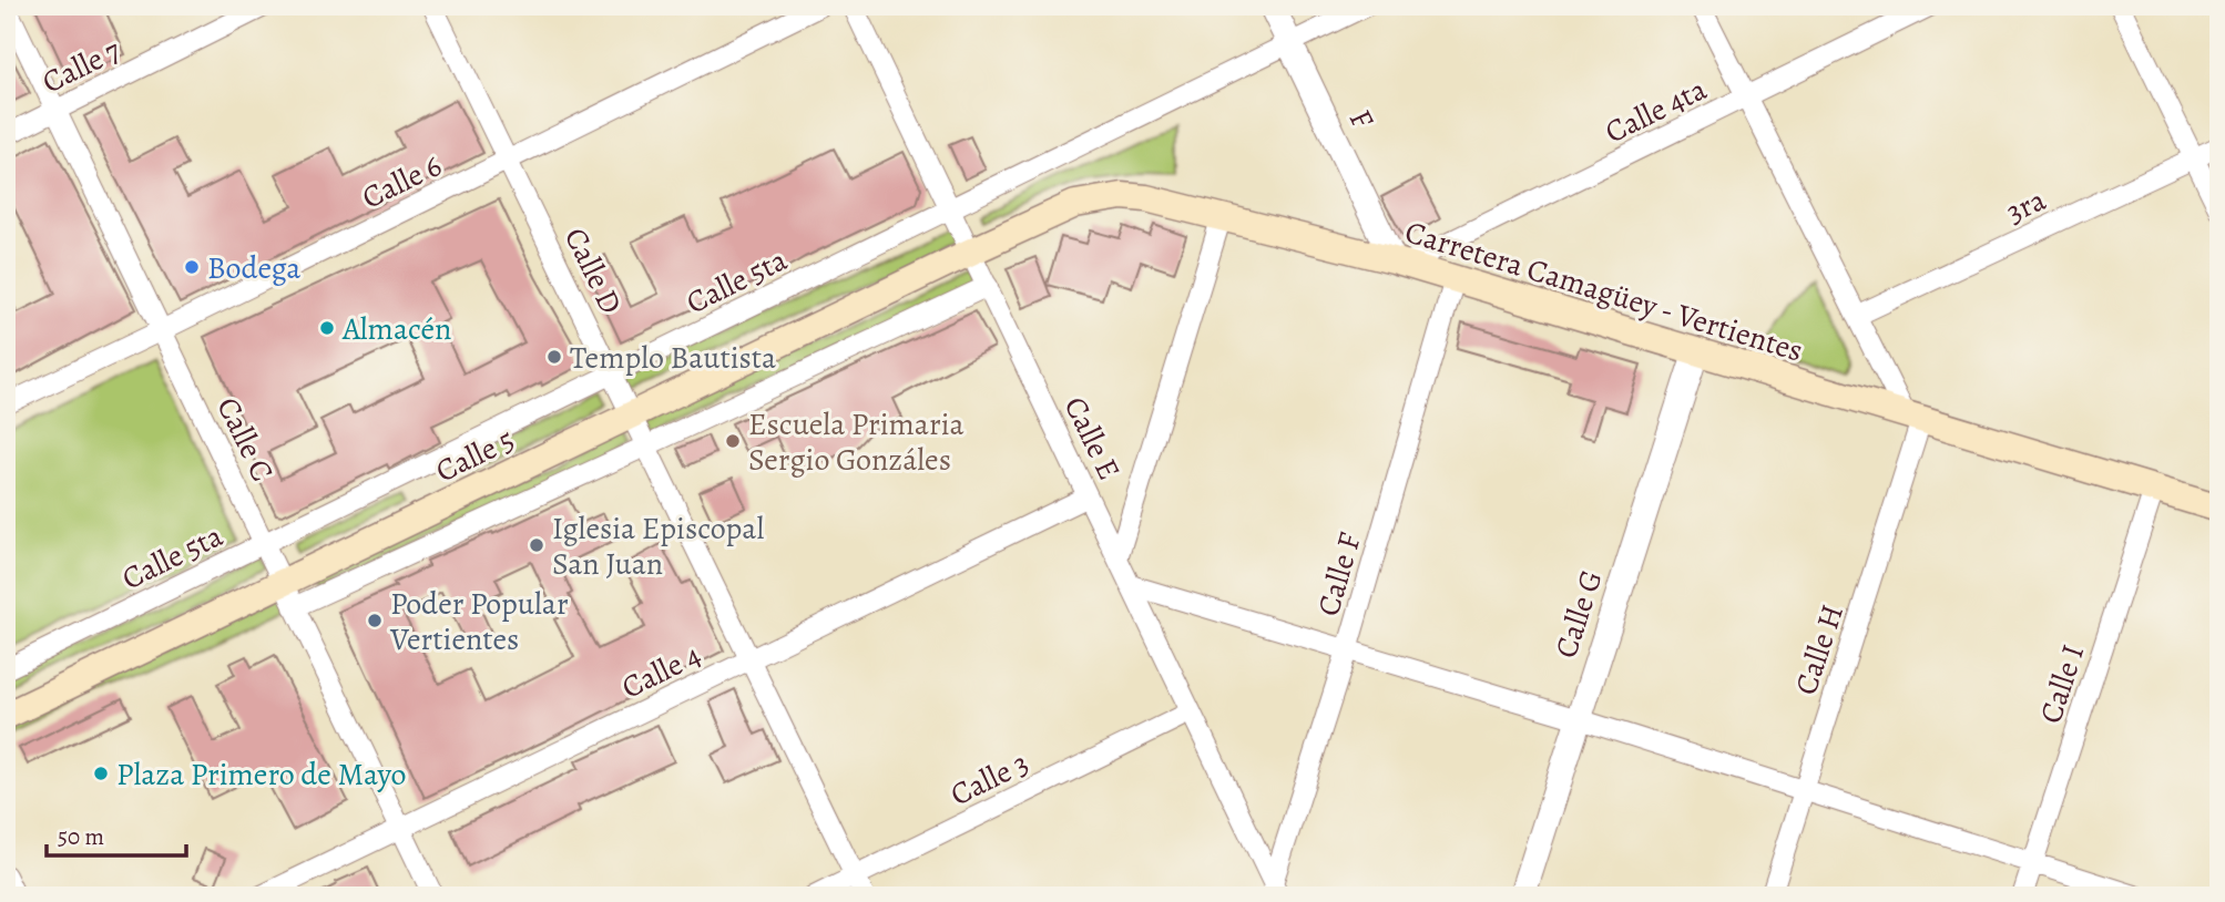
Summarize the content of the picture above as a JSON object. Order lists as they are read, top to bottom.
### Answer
{
  "streets": {
    "main road": ["Carretera Camagüey - Vertientes", "Calle 5"],
    "street": [
      "Calle 7",
      "Calle 4ta",
      "F",
      "Calle 6",
      "3ra",
      "Calle D",
      "Calle 5ta",
      "Calle E",
      "Calle C",
      "Calle F",
      "Calle G",
      "Calle H",
      "Calle 4",
      "Calle I",
      "Calle 3"
    ]
  },
  "crossings": [
    ["Calle 7", "Calle C"],
    ["Calle 4ta", "F"],
    ["Calle 4ta", "Carretera Camagüey - Vertientes"],
    ["F", "Calle 5ta"],
    ["F", "Carretera Camagüey - Vertientes"],
    ["Calle 6", "Calle D"],
    ["Calle 6", "Calle C"],
    ["Calle D", "Calle 5ta"],
    ["Calle D", "Calle 5"],
    ["Calle D", "Calle 4"],
    ["Calle D", "Calle 3"],
    ["Calle 5ta", "Calle E"],
    ["Calle 5ta", "Calle C"],
    ["Carretera Camagüey - Vertientes", "Calle E"],
    ["Carretera Camagüey - Vertientes", "Calle 5"],
    ["Carretera Camagüey - Vertientes", "Calle F"],
    ["Carretera Camagüey - Vertientes", "Calle G"],
    ["Carretera Camagüey - Vertientes", "Calle H"],
    ["Carretera Camagüey - Vertientes", "Calle I"],
    ["Calle E", "Calle 5"],
    ["Calle E", "Calle F"],
    ["Calle E", "Calle 4"],
    ["Calle E", "Calle 3"],
    ["Calle C", "Calle 5"],
    ["Calle C", "Calle 4"]
  ],
  "places": [
    "Bodega",
    "Almacén",
    "Templo Bautista",
    "Escuela Primaria Sergio Gonzáles",
    "Iglesia Episcopal San Juan",
    "Poder Popular Vertientes",
    "Plaza Primero de Mayo"
  ],
  "scale_bar": "50 m"
}
